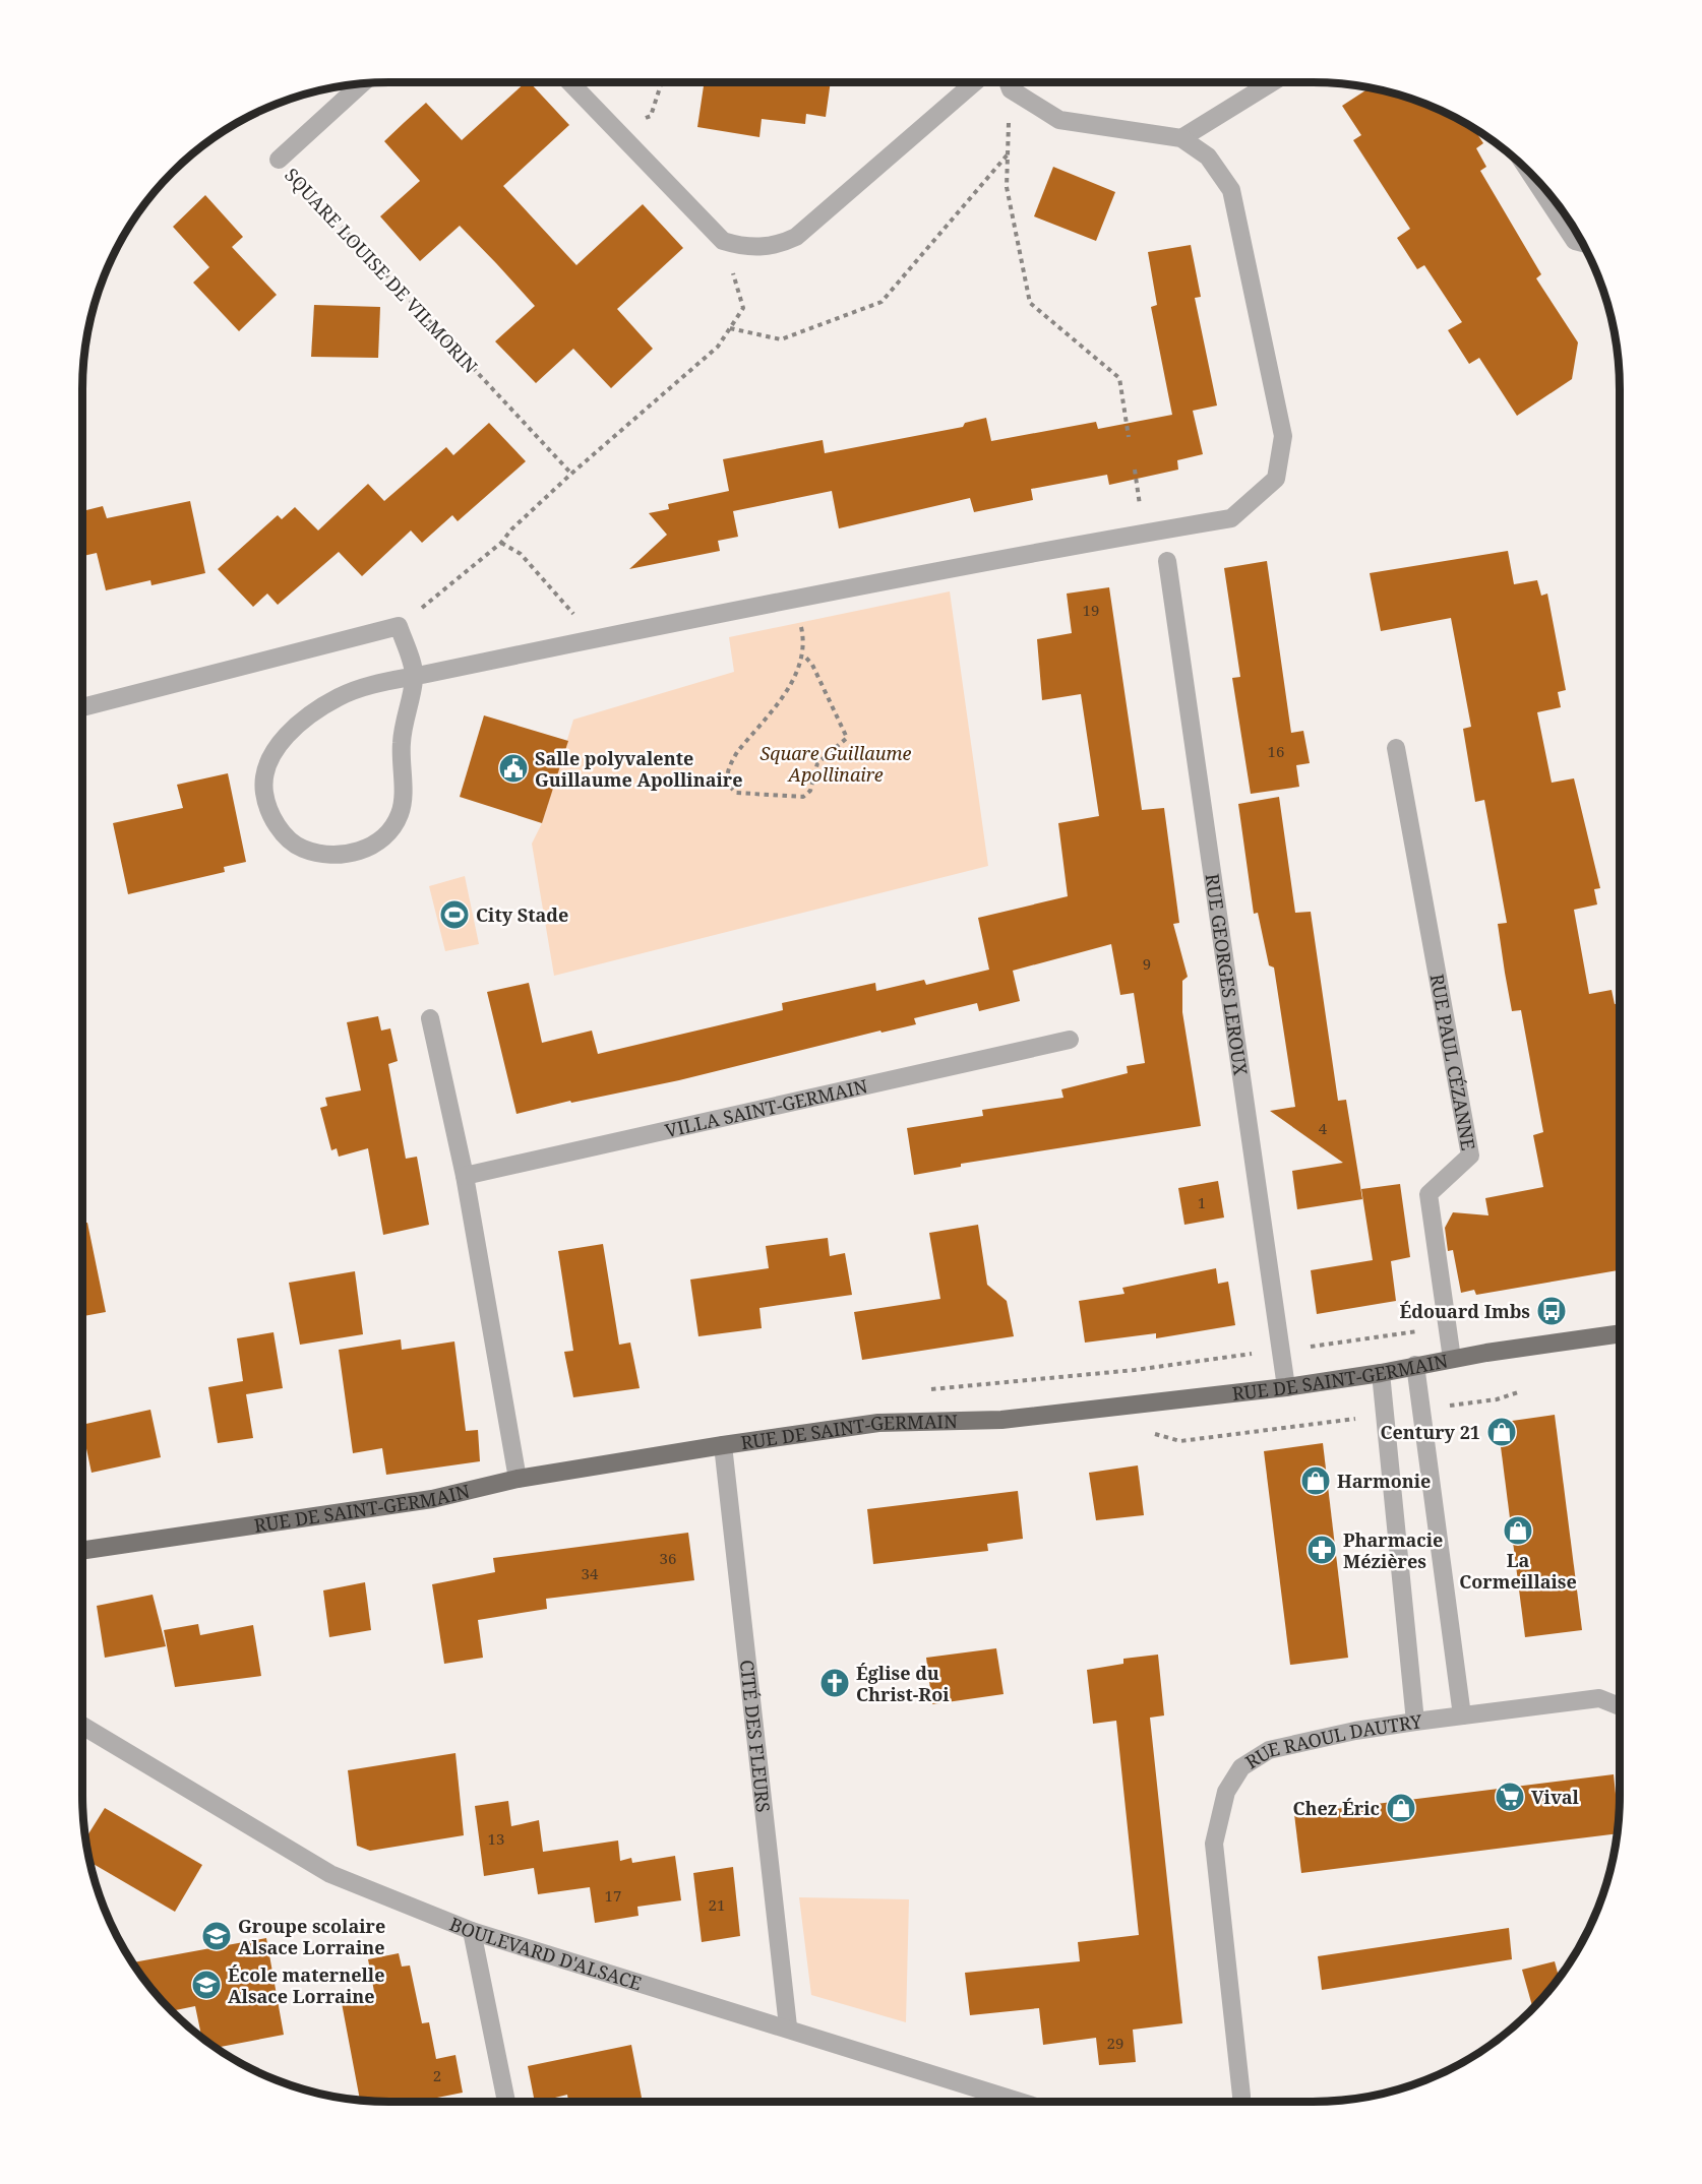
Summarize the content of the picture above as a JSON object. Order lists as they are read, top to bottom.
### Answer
{
  "streets": {
    "main road": ["RUE DE SAINT-GERMAIN"],
    "street": [
      "SQUARE LOUISE DE VILMORIN",
      "RUE GEORGES LEROUX",
      "RUE PAUL CÉZANNE",
      "VILLA SAINT-GERMAIN",
      "CITÉ DES FLEURS",
      "RUE RAOUL DAUTRY",
      "BOULEVARD D'ALSACE"
    ]
  },
  "crossings": [
    ["RUE GEORGES LEROUX", "RUE DE SAINT-GERMAIN"],
    ["RUE PAUL CÉZANNE", "RUE DE SAINT-GERMAIN"],
    ["RUE DE SAINT-GERMAIN", "CITÉ DES FLEURS"],
    ["CITÉ DES FLEURS", "BOULEVARD D'ALSACE"]
  ],
  "parks": ["Square Guillaume Apollinaire"],
  "places": {
    "public building": ["Salle polyvalente Guillaume Apollinaire"],
    "sports": ["City Stade"],
    "bus stop": ["Édouard Imbs"],
    "shop": [
      "Century 21",
      "Harmonie",
      "La Cormeillaise",
      "Chez Éric"
    ],
    "pharmacy": ["Pharmacie Mézières"],
    "church": ["Église du Christ-Roi"],
    "supermarket": ["Vival"],
    "school or university": ["Groupe scolaire Alsace Lorraine", "École maternelle Alsace Lorraine"]
  },
  "house_numbers": [
    "19",
    "16",
    "9",
    "4",
    "1",
    "36",
    "34",
    "13",
    "17",
    "21",
    "29",
    "2"
  ]
}
